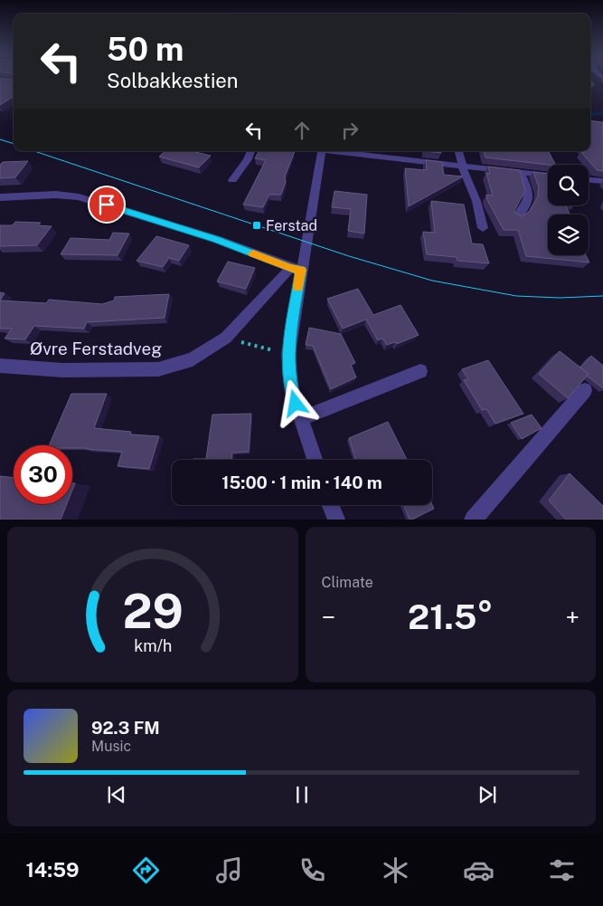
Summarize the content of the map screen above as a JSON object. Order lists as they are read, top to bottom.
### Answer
{
  "streets": {
    "street": ["Øvre Ferstadveg"]
  },
  "places": {
    "transit": ["Ferstad"]
  },
  "page": {
    "turn": ["50 m", "Solbakkestien"],
    "limit": "30",
    "trip": "15:00 · 1 min · 140 m",
    "tile": "Climate",
    "heat": ["−", "21.5°", "+"],
    "song": ["92.3 FM", "Music"],
    "tabs": "14:59",
    "gauge": ["29", "km/h"]
  }
}
